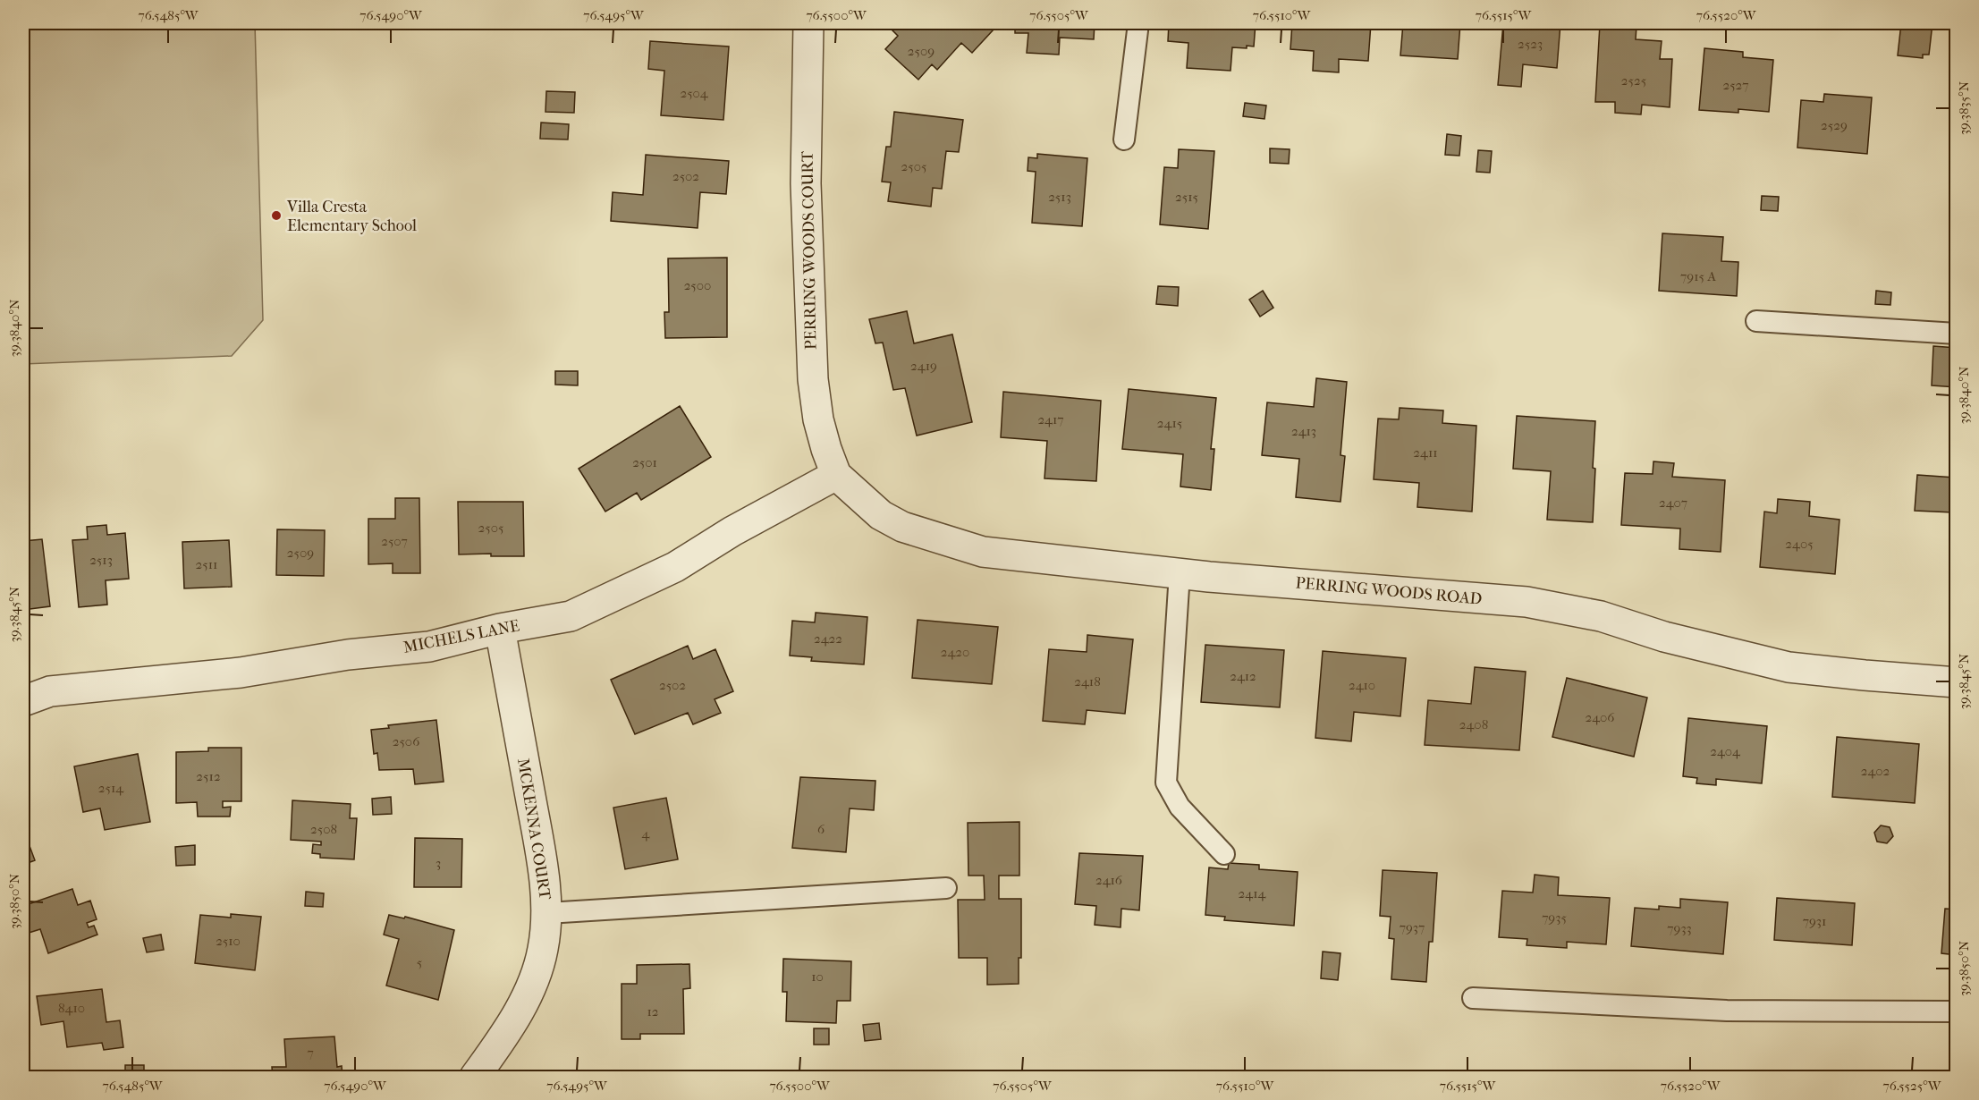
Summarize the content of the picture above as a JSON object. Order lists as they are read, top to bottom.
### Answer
{
  "streets": {
    "street": [
      "PERRING WOODS COURT",
      "PERRING WOODS ROAD",
      "MICHELS LANE",
      "MCKENNA COURT"
    ]
  },
  "crossings": [
    ["PERRING WOODS COURT", "PERRING WOODS ROAD"],
    ["PERRING WOODS COURT", "MICHELS LANE"],
    ["PERRING WOODS ROAD", "MICHELS LANE"],
    ["MICHELS LANE", "MCKENNA COURT"]
  ],
  "places": ["Villa Cresta Elementary School"],
  "house_numbers": [
    "2523",
    "2509",
    "2525",
    "2527",
    "2504",
    "2529",
    "2505",
    "2502",
    "2513",
    "2515",
    "7915 A",
    "2500",
    "2419",
    "2417",
    "2415",
    "2413",
    "2411",
    "2501",
    "2407",
    "2505",
    "2507",
    "2405",
    "2509",
    "2513",
    "2511",
    "2422",
    "2420",
    "2412",
    "2418",
    "2502",
    "2410",
    "2406",
    "2408",
    "2506",
    "2404",
    "2402",
    "2512",
    "2514",
    "2508",
    "6",
    "4",
    "3",
    "2416",
    "2414",
    "7935",
    "7931",
    "7937",
    "7933",
    "2510",
    "5",
    "10",
    "8410",
    "12",
    "7"
  ],
  "coordinates": [
    "76.5485°W",
    "76.5490°W",
    "76.5495°W",
    "76.5500°W",
    "76.5505°W",
    "76.5510°W",
    "76.5515°W",
    "76.5520°W",
    "39.3835°N",
    "39.3840°N",
    "39.3845°N",
    "39.3850°N",
    "76.5525°W"
  ]
}
